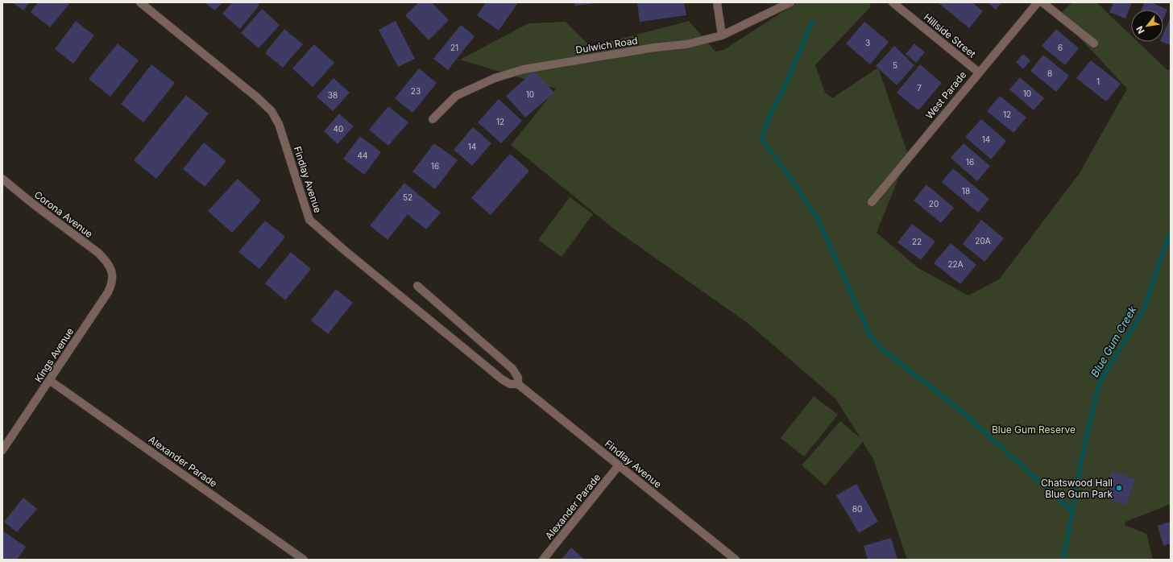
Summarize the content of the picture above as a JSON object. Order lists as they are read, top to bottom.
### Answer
{
  "streets": {
    "street": [
      "Hillside Street",
      "Dulwich Road",
      "West Parade",
      "Findlay Avenue",
      "Corona Avenue",
      "Kings Avenue",
      "Alexander Parade"
    ]
  },
  "crossings": [
    ["Hillside Street", "West Parade"],
    ["Findlay Avenue", "Alexander Parade"],
    ["Corona Avenue", "Kings Avenue"],
    ["Kings Avenue", "Alexander Parade"]
  ],
  "water": ["Blue Gum Creek"],
  "parks": ["Blue Gum Reserve"],
  "places": ["Chatswood Hall Blue Gum Park"],
  "house_numbers": [
    "3",
    "21",
    "6",
    "5",
    "8",
    "1",
    "7",
    "23",
    "10",
    "10",
    "38",
    "12",
    "12",
    "40",
    "14",
    "14",
    "44",
    "16",
    "16",
    "18",
    "52",
    "20",
    "20A",
    "22",
    "22A",
    "80"
  ],
  "north": "bottom left"
}
